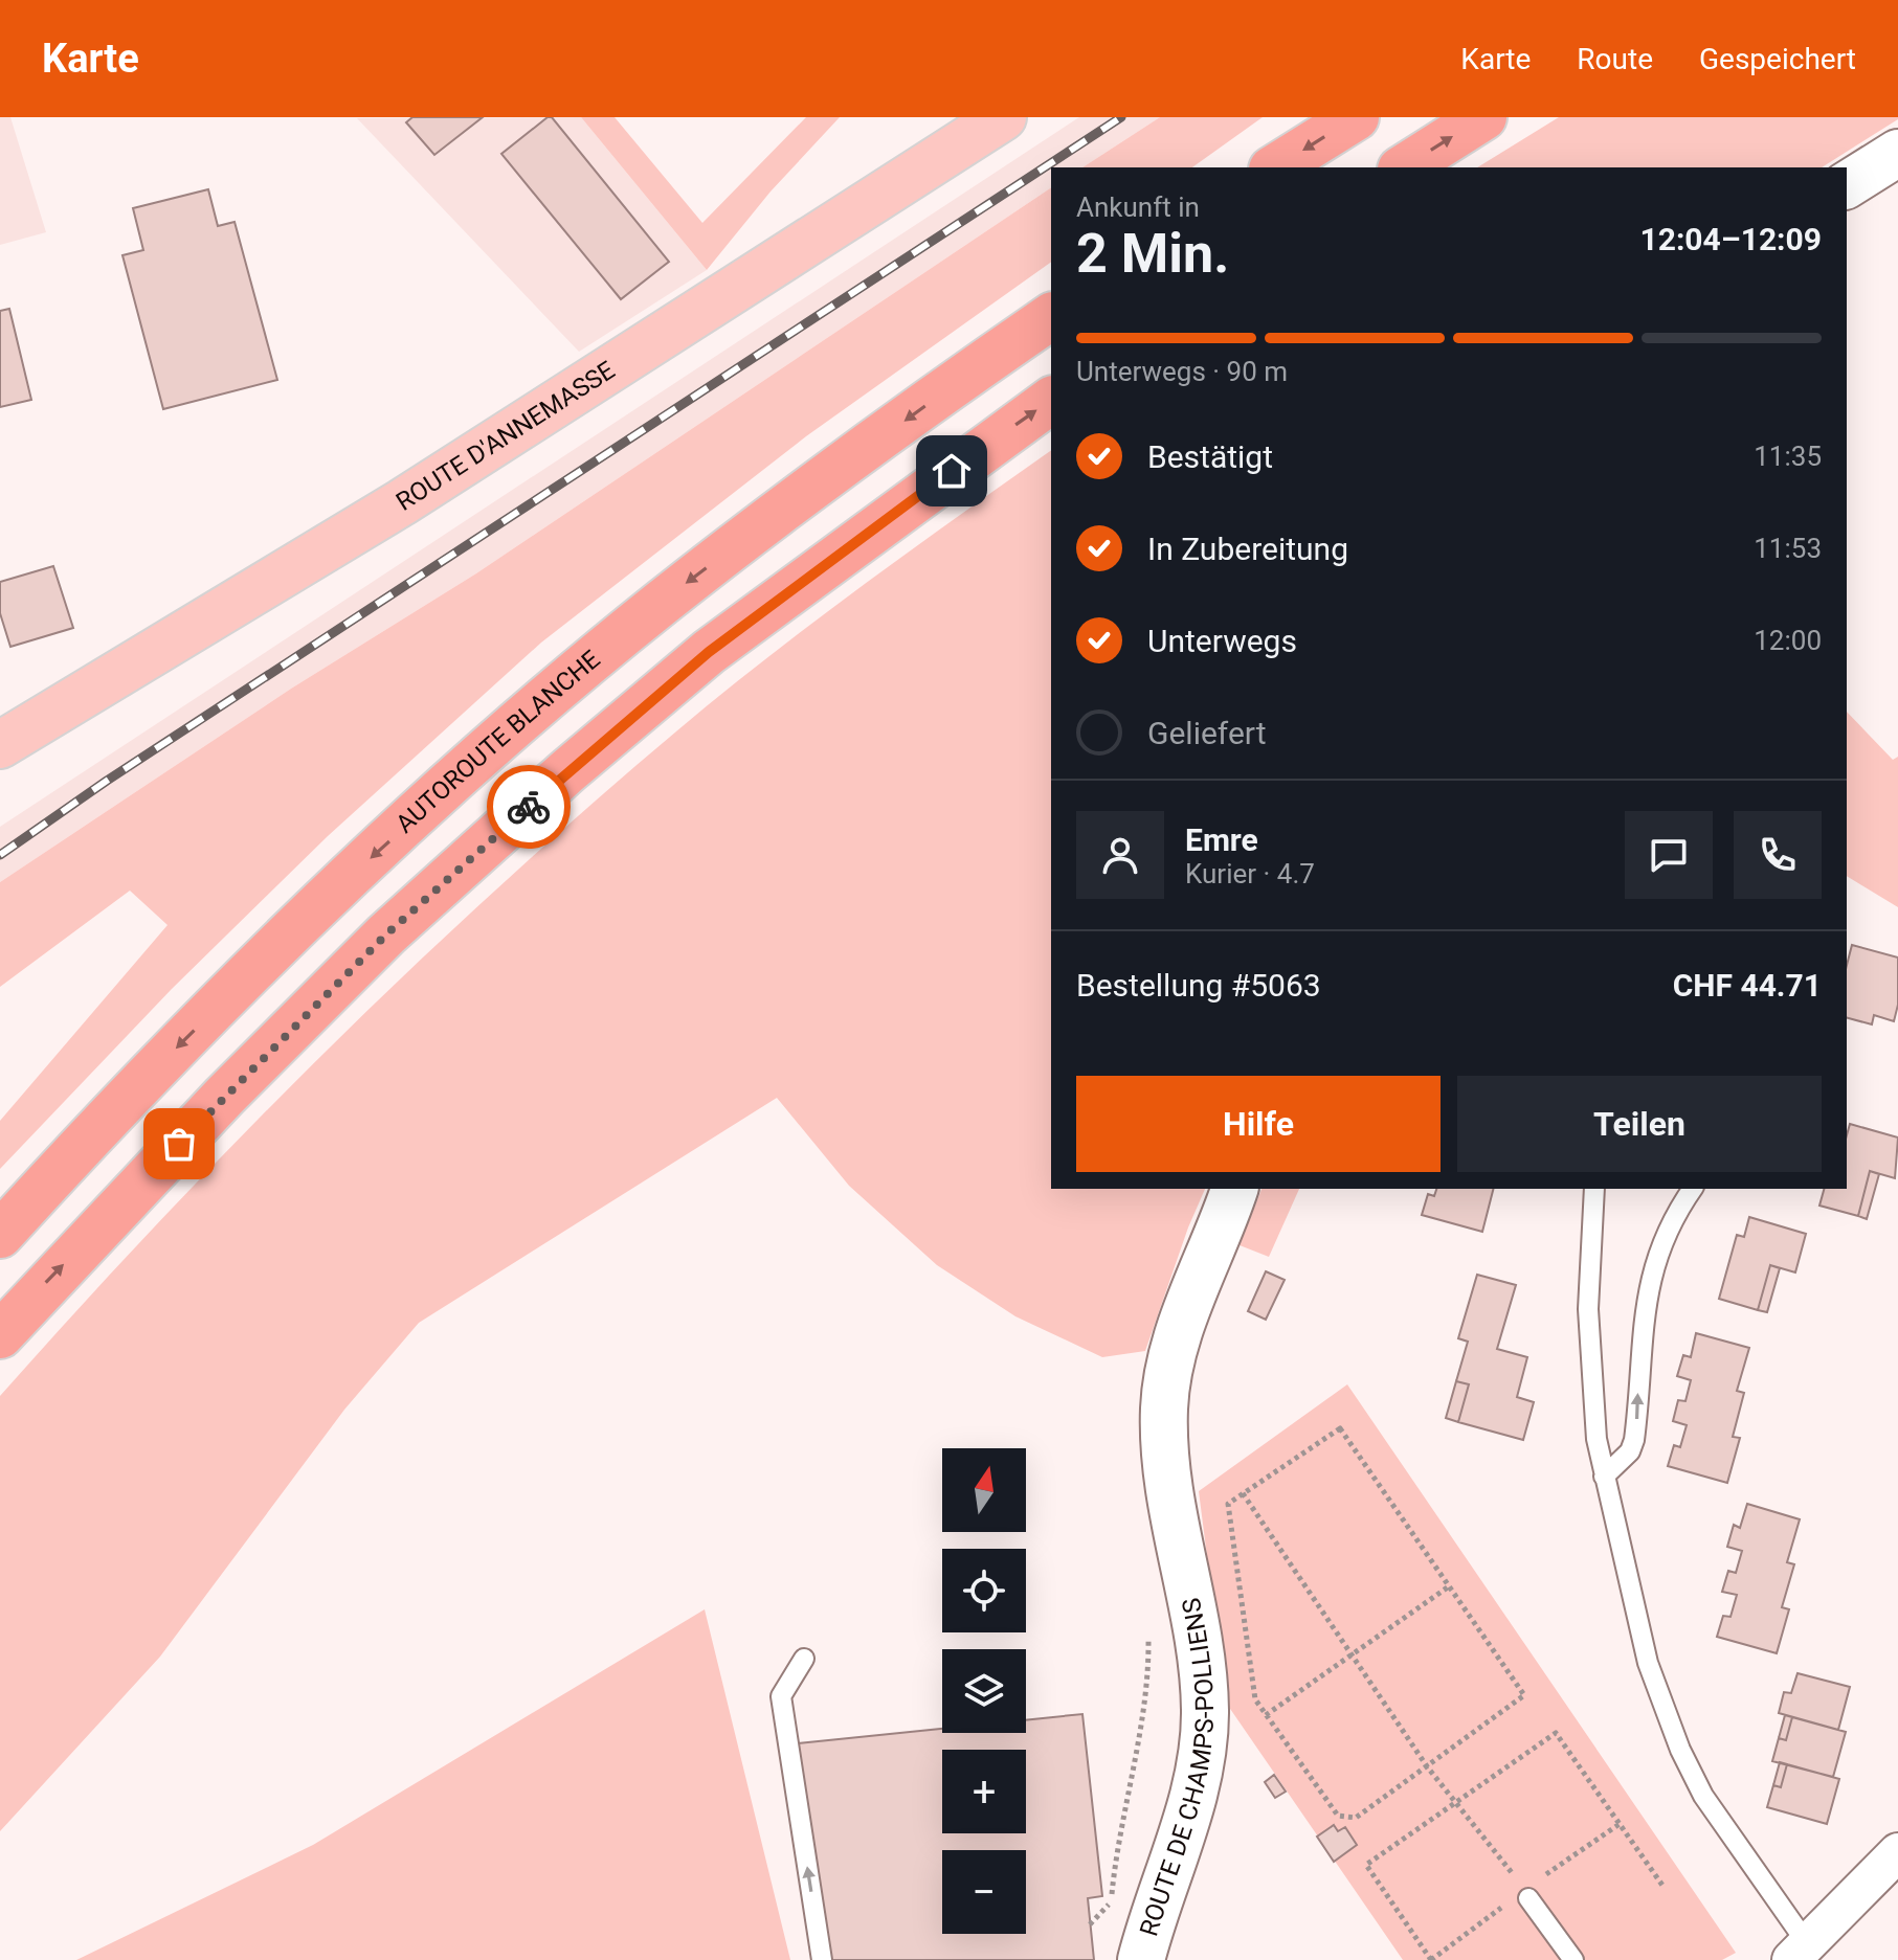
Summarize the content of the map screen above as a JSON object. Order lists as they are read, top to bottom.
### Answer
{
  "streets": {
    "highway": ["AUTOROUTE BLANCHE"],
    "main road": ["ROUTE D'ANNEMASSE"],
    "street": ["ROUTE DE CHAMPS-POLLIENS"]
  },
  "north": "top",
  "page": {
    "header": "Karte",
    "nav": ["Karte", "Route", "Gespeichert"],
    "heading": ["2 Min.", "Ankunft in", "12:04–12:09"],
    "panel": [
      "Emre",
      "Kurier · 4.7",
      "Bestellung #5063",
      "CHF 44.71"
    ],
    "bar": "Unterwegs · 90 m",
    "list": [
      ["Bestätigt", "11:35"],
      ["In Zubereitung", "11:53"],
      ["Unterwegs", "12:00"],
      "Geliefert"
    ],
    "buttons": ["Hilfe", "Teilen"],
    "map_buttons": ["+", "−"]
  }
}
